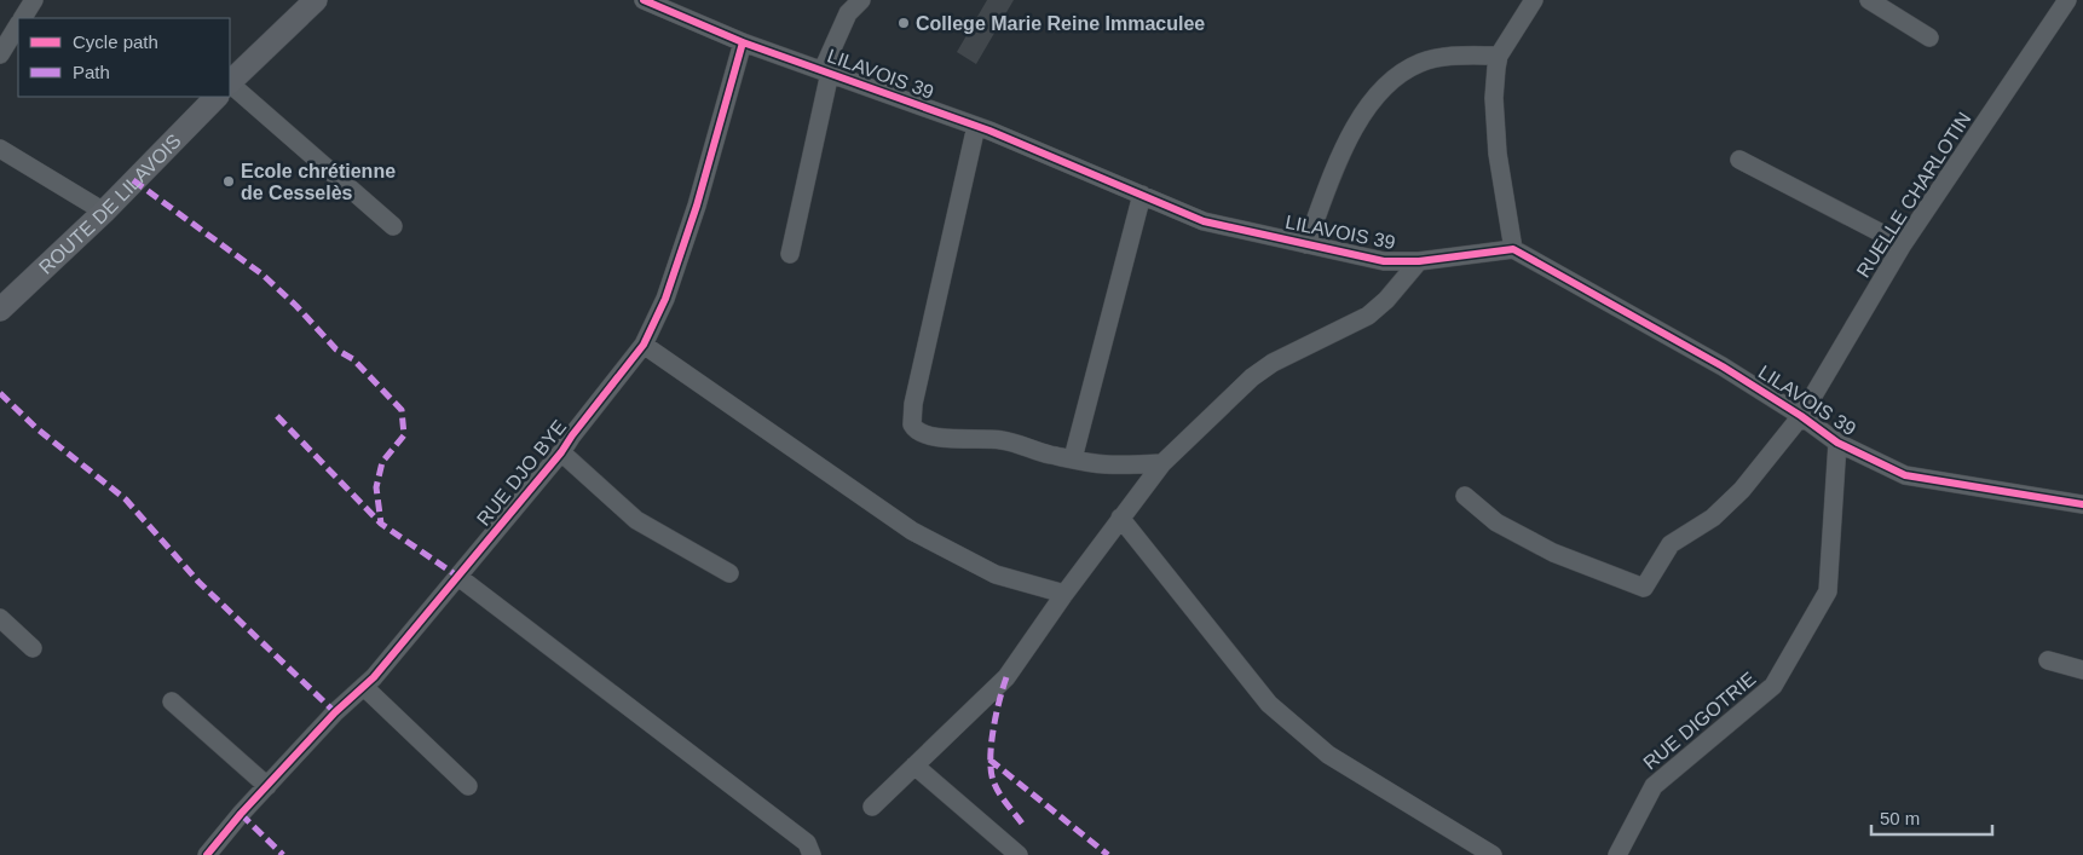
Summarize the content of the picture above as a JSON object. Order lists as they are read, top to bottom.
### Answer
{
  "streets": {
    "main road": ["ROUTE DE LILAVOIS"],
    "street": [
      "LILAVOIS 39",
      "RUELLE CHARLOTIN",
      "RUE DJO BYE",
      "RUE DIGOTRIE"
    ]
  },
  "crossings": [
    ["LILAVOIS 39", "RUELLE CHARLOTIN"],
    ["LILAVOIS 39", "RUE DJO BYE"],
    ["LILAVOIS 39", "RUE DIGOTRIE"]
  ],
  "places": ["College Marie Reine Immaculee", "Ecole chrétienne de Cesselès"],
  "legend": ["Cycle path", "Path"],
  "scale_bar": "50 m"
}
